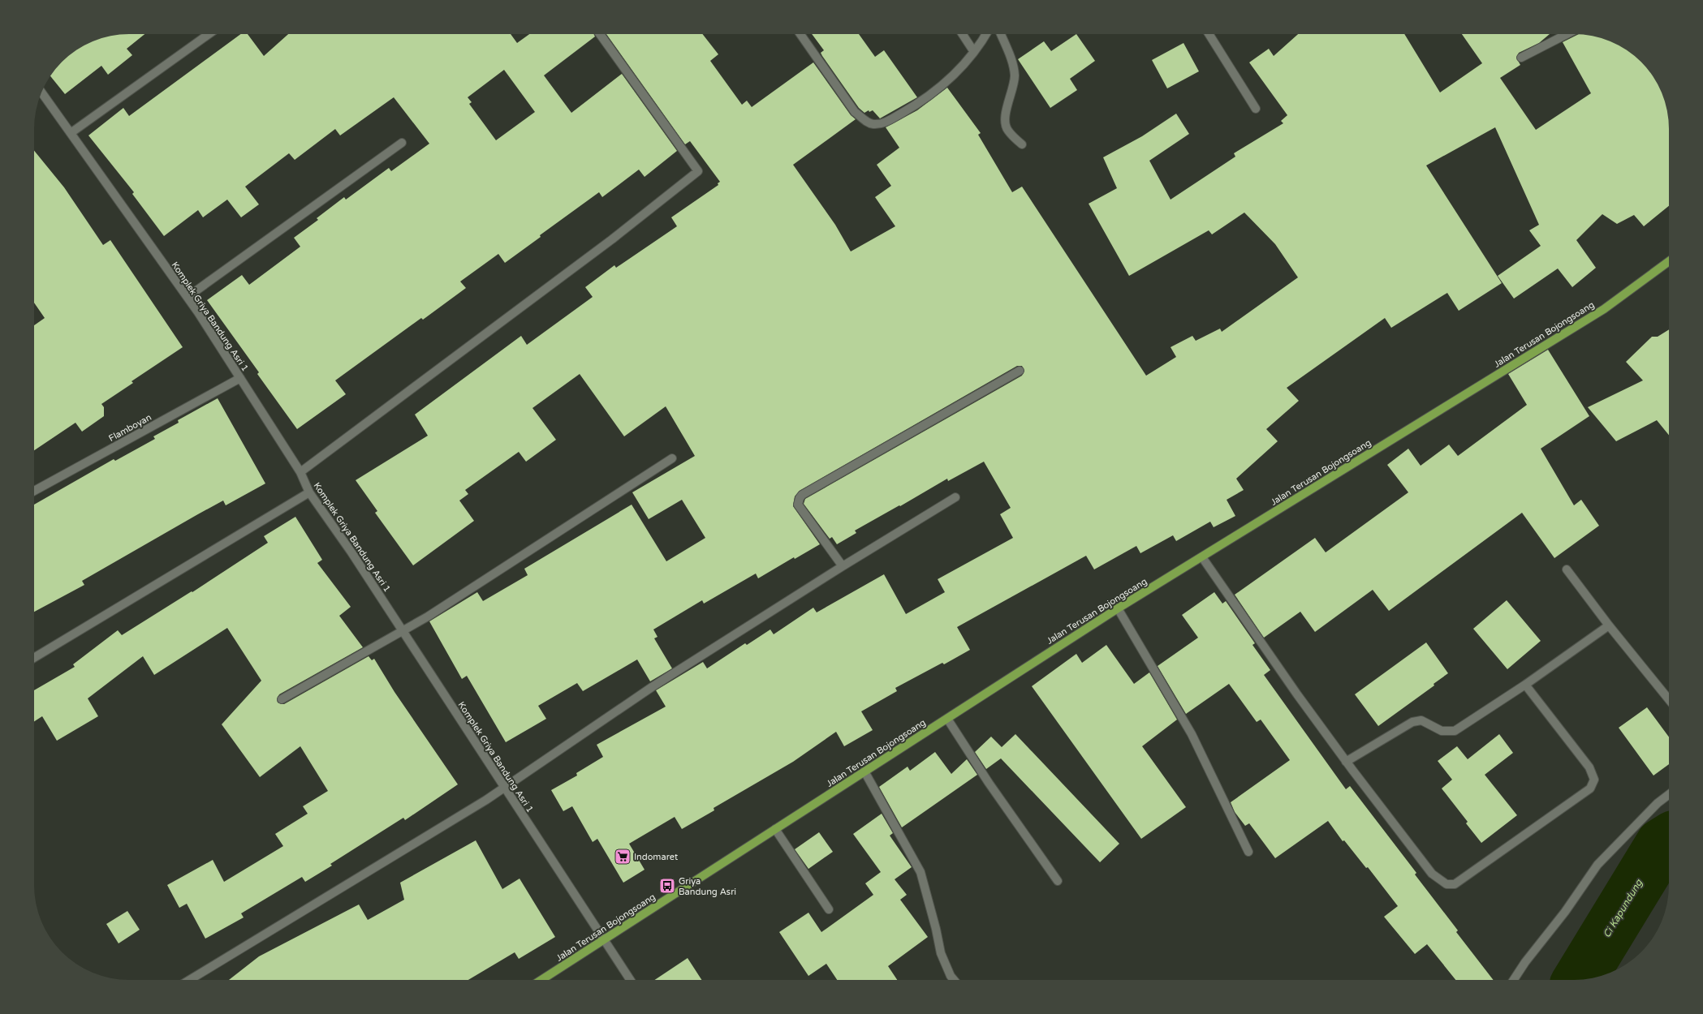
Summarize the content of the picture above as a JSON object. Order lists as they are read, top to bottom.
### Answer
{
  "streets": {
    "main road": ["Jalan Terusan Bojongsoang"],
    "street": ["Komplek Griya Bandung Asri 1", "Flamboyan"]
  },
  "crossings": [
    ["Komplek Griya Bandung Asri 1", "Jalan Terusan Bojongsoang"],
    ["Komplek Griya Bandung Asri 1", "Flamboyan"]
  ],
  "water": ["Ci Kapundung"],
  "places": {
    "supermarket": ["Indomaret"],
    "bus stop": ["Griya Bandung Asri"]
  }
}
